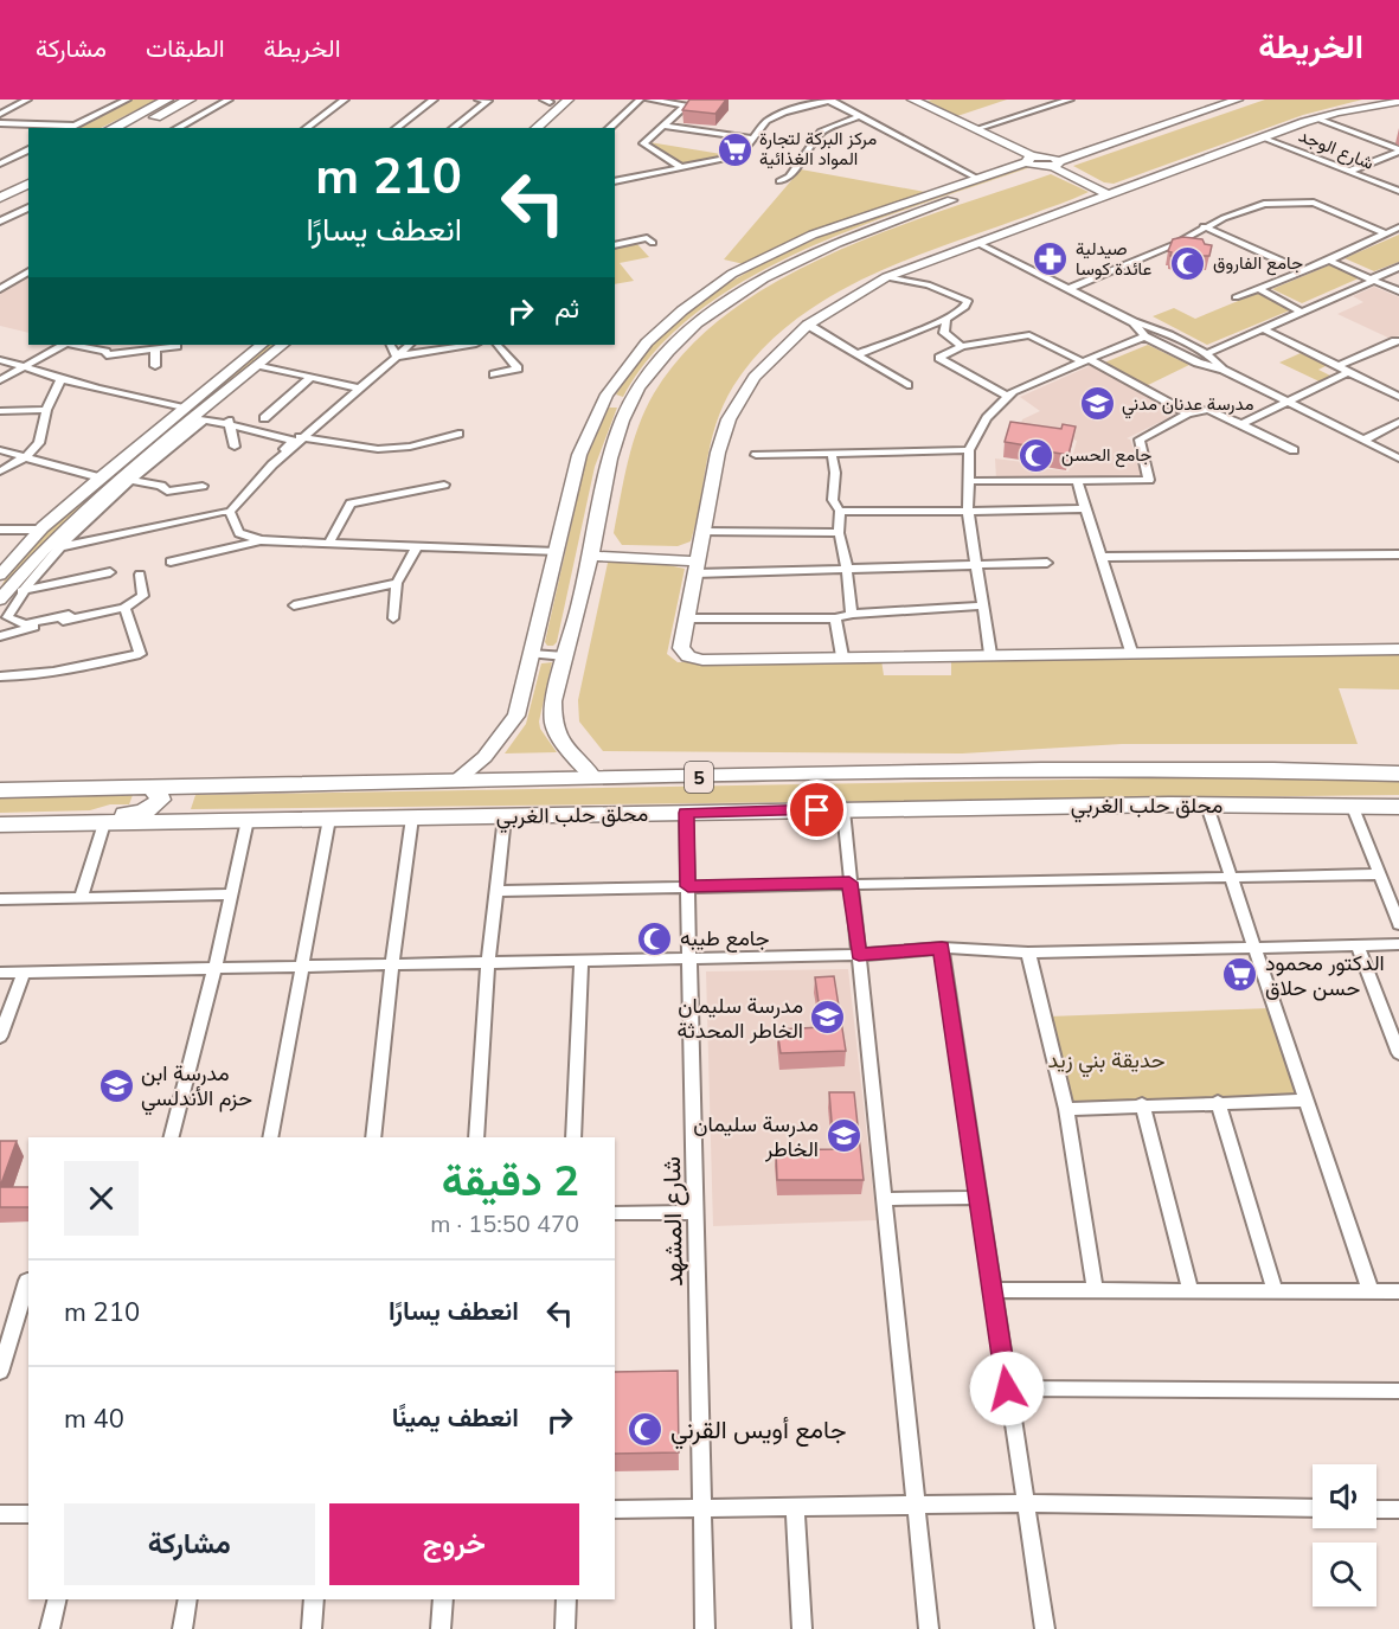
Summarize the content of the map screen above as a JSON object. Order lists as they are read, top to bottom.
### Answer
{
  "streets": {
    "highway": ["5", "محلق حلب الغربي"],
    "street": ["شارع الوجد", "شارع المشهد"]
  },
  "crossings": [
    ["محلق حلب الغربي", "شارع المشهد"]
  ],
  "parks": ["حديقة بني زيد"],
  "places": {
    "supermarket": ["مركز البركة لتجارة المواد الغذائية", "الدكتور محمود حسن حلاق"],
    "pharmacy": ["صيدلية عائدة كوسا"],
    "mosque": [
      "جامع الفاروق",
      "جامع الحسن",
      "جامع طيبه",
      "جامع أويس القرني"
    ],
    "school or university": [
      "مدرسة عدنان مدني",
      "مدرسة سليمان الخاطر المحدثة",
      "مدرسة ابن حزم الأندلسي",
      "مدرسة سليمان الخاطر"
    ]
  },
  "page": {
    "header": "الخريطة",
    "nav": ["الخريطة", "الطبقات", "مشاركة"],
    "turn": ["210 m", "انعطف يسارًا"],
    "then": "ثم",
    "heading": ["2 دقيقة", "470 m · 15:50"],
    "list": [
      {
        "name": "انعطف يسارًا",
        "value": "210 m"
      },
      {
        "name": "انعطف يمينًا",
        "value": "40 m"
      }
    ],
    "buttons": ["خروج", "مشاركة"]
  }
}
